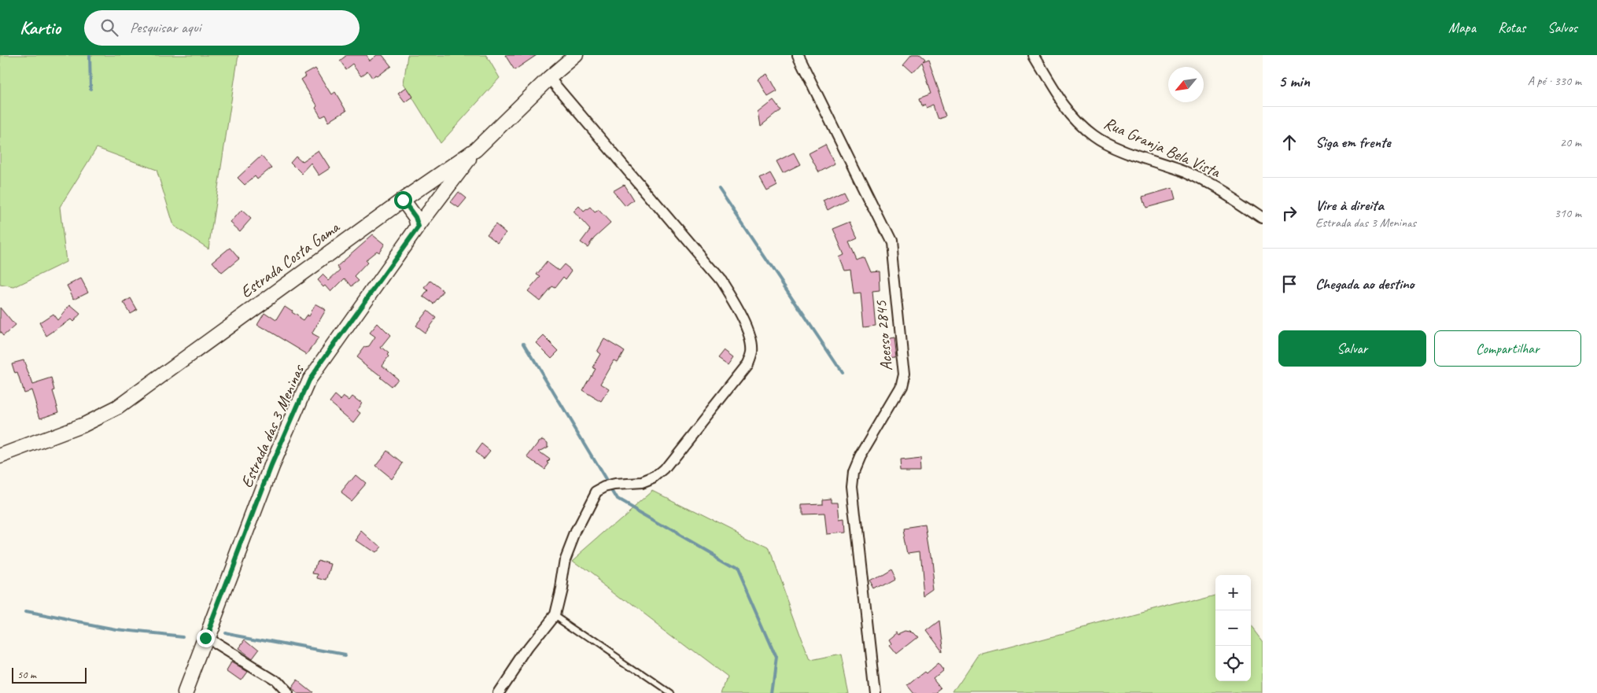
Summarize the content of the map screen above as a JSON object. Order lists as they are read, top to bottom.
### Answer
{
  "streets": {
    "main road": ["Estrada Costa Gama", "Estrada das 3 Meninas"],
    "street": ["Rua Granja Bela Vista", "Acesso 2845"]
  },
  "crossings": [
    ["Estrada Costa Gama", "Estrada das 3 Meninas"]
  ],
  "scale_bar": "50 m",
  "north": "bottom left",
  "page": {
    "header": "Kartio",
    "search": "Pesquisar aqui",
    "nav": ["Mapa", "Rotas", "Salvos"],
    "heading": ["5 min", "A pé · 330 m"],
    "list": [
      ["Siga em frente", "20 m"],
      ["Vire à direita", "Estrada das 3 Meninas", "310 m"],
      "Chegada ao destino"
    ],
    "buttons": ["Salvar", "Compartilhar"],
    "map_buttons": ["+", "−"],
    "scale": "50 m"
  }
}
